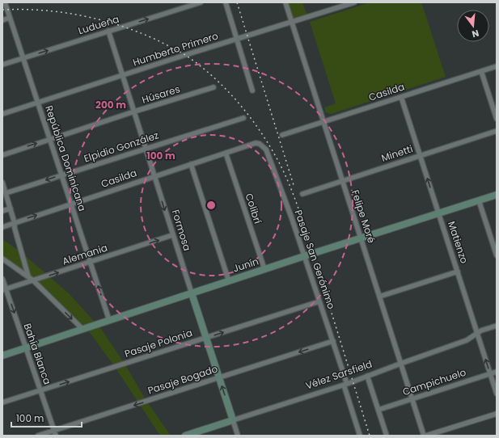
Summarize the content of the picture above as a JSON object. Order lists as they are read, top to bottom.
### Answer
{
  "streets": {
    "main road": ["Formosa", "Junín", "Vélez Sarsfield"],
    "street": [
      "Ludueña",
      "Humberto Primero",
      "Casilda",
      "Húsares",
      "Elpidio González",
      "Minetti",
      "República Dominicana",
      "Colibrí",
      "Felipe Moré",
      "Matienzo",
      "Alemania",
      "Pasaje San Gerónimo",
      "Pasaje Polonia",
      "Bahía Blanca",
      "Pasaje Bogado",
      "Campichuelo"
    ]
  },
  "crossings": [
    ["Ludueña", "República Dominicana"],
    ["Ludueña", "Formosa"],
    ["Humberto Primero", "República Dominicana"],
    ["Humberto Primero", "Felipe Moré"],
    ["Humberto Primero", "Formosa"],
    ["Casilda", "República Dominicana"],
    ["Casilda", "Colibrí"],
    ["Casilda", "Felipe Moré"],
    ["Casilda", "Formosa"],
    ["Casilda", "Matienzo"],
    ["Casilda", "Pasaje San Gerónimo"],
    ["Húsares", "República Dominicana"],
    ["Húsares", "Formosa"],
    ["Elpidio González", "República Dominicana"],
    ["Elpidio González", "Formosa"],
    ["Minetti", "Felipe Moré"],
    ["Minetti", "Matienzo"],
    ["República Dominicana", "Alemania"],
    ["República Dominicana", "Junín"],
    ["Colibrí", "Junín"],
    ["Felipe Moré", "Junín"],
    ["Felipe Moré", "Vélez Sarsfield"],
    ["Felipe Moré", "Campichuelo"],
    ["Formosa", "Alemania"],
    ["Formosa", "Junín"],
    ["Formosa", "Pasaje Polonia"],
    ["Formosa", "Vélez Sarsfield"],
    ["Formosa", "Pasaje Bogado"],
    ["Matienzo", "Junín"],
    ["Matienzo", "Vélez Sarsfield"],
    ["Matienzo", "Campichuelo"],
    ["Alemania", "Bahía Blanca"],
    ["Pasaje San Gerónimo", "Junín"],
    ["Pasaje San Gerónimo", "Pasaje Polonia"],
    ["Pasaje San Gerónimo", "Vélez Sarsfield"],
    ["Pasaje San Gerónimo", "Pasaje Bogado"],
    ["Junín", "Bahía Blanca"],
    ["Pasaje Polonia", "Bahía Blanca"],
    ["Bahía Blanca", "Pasaje Bogado"]
  ],
  "one_way": [
    "Ludueña",
    "Alemania",
    "Pasaje Polonia",
    "Pasaje Bogado"
  ],
  "scale_bar": "100 m",
  "north": "bottom",
  "rings": ["200 m", "100 m"]
}
